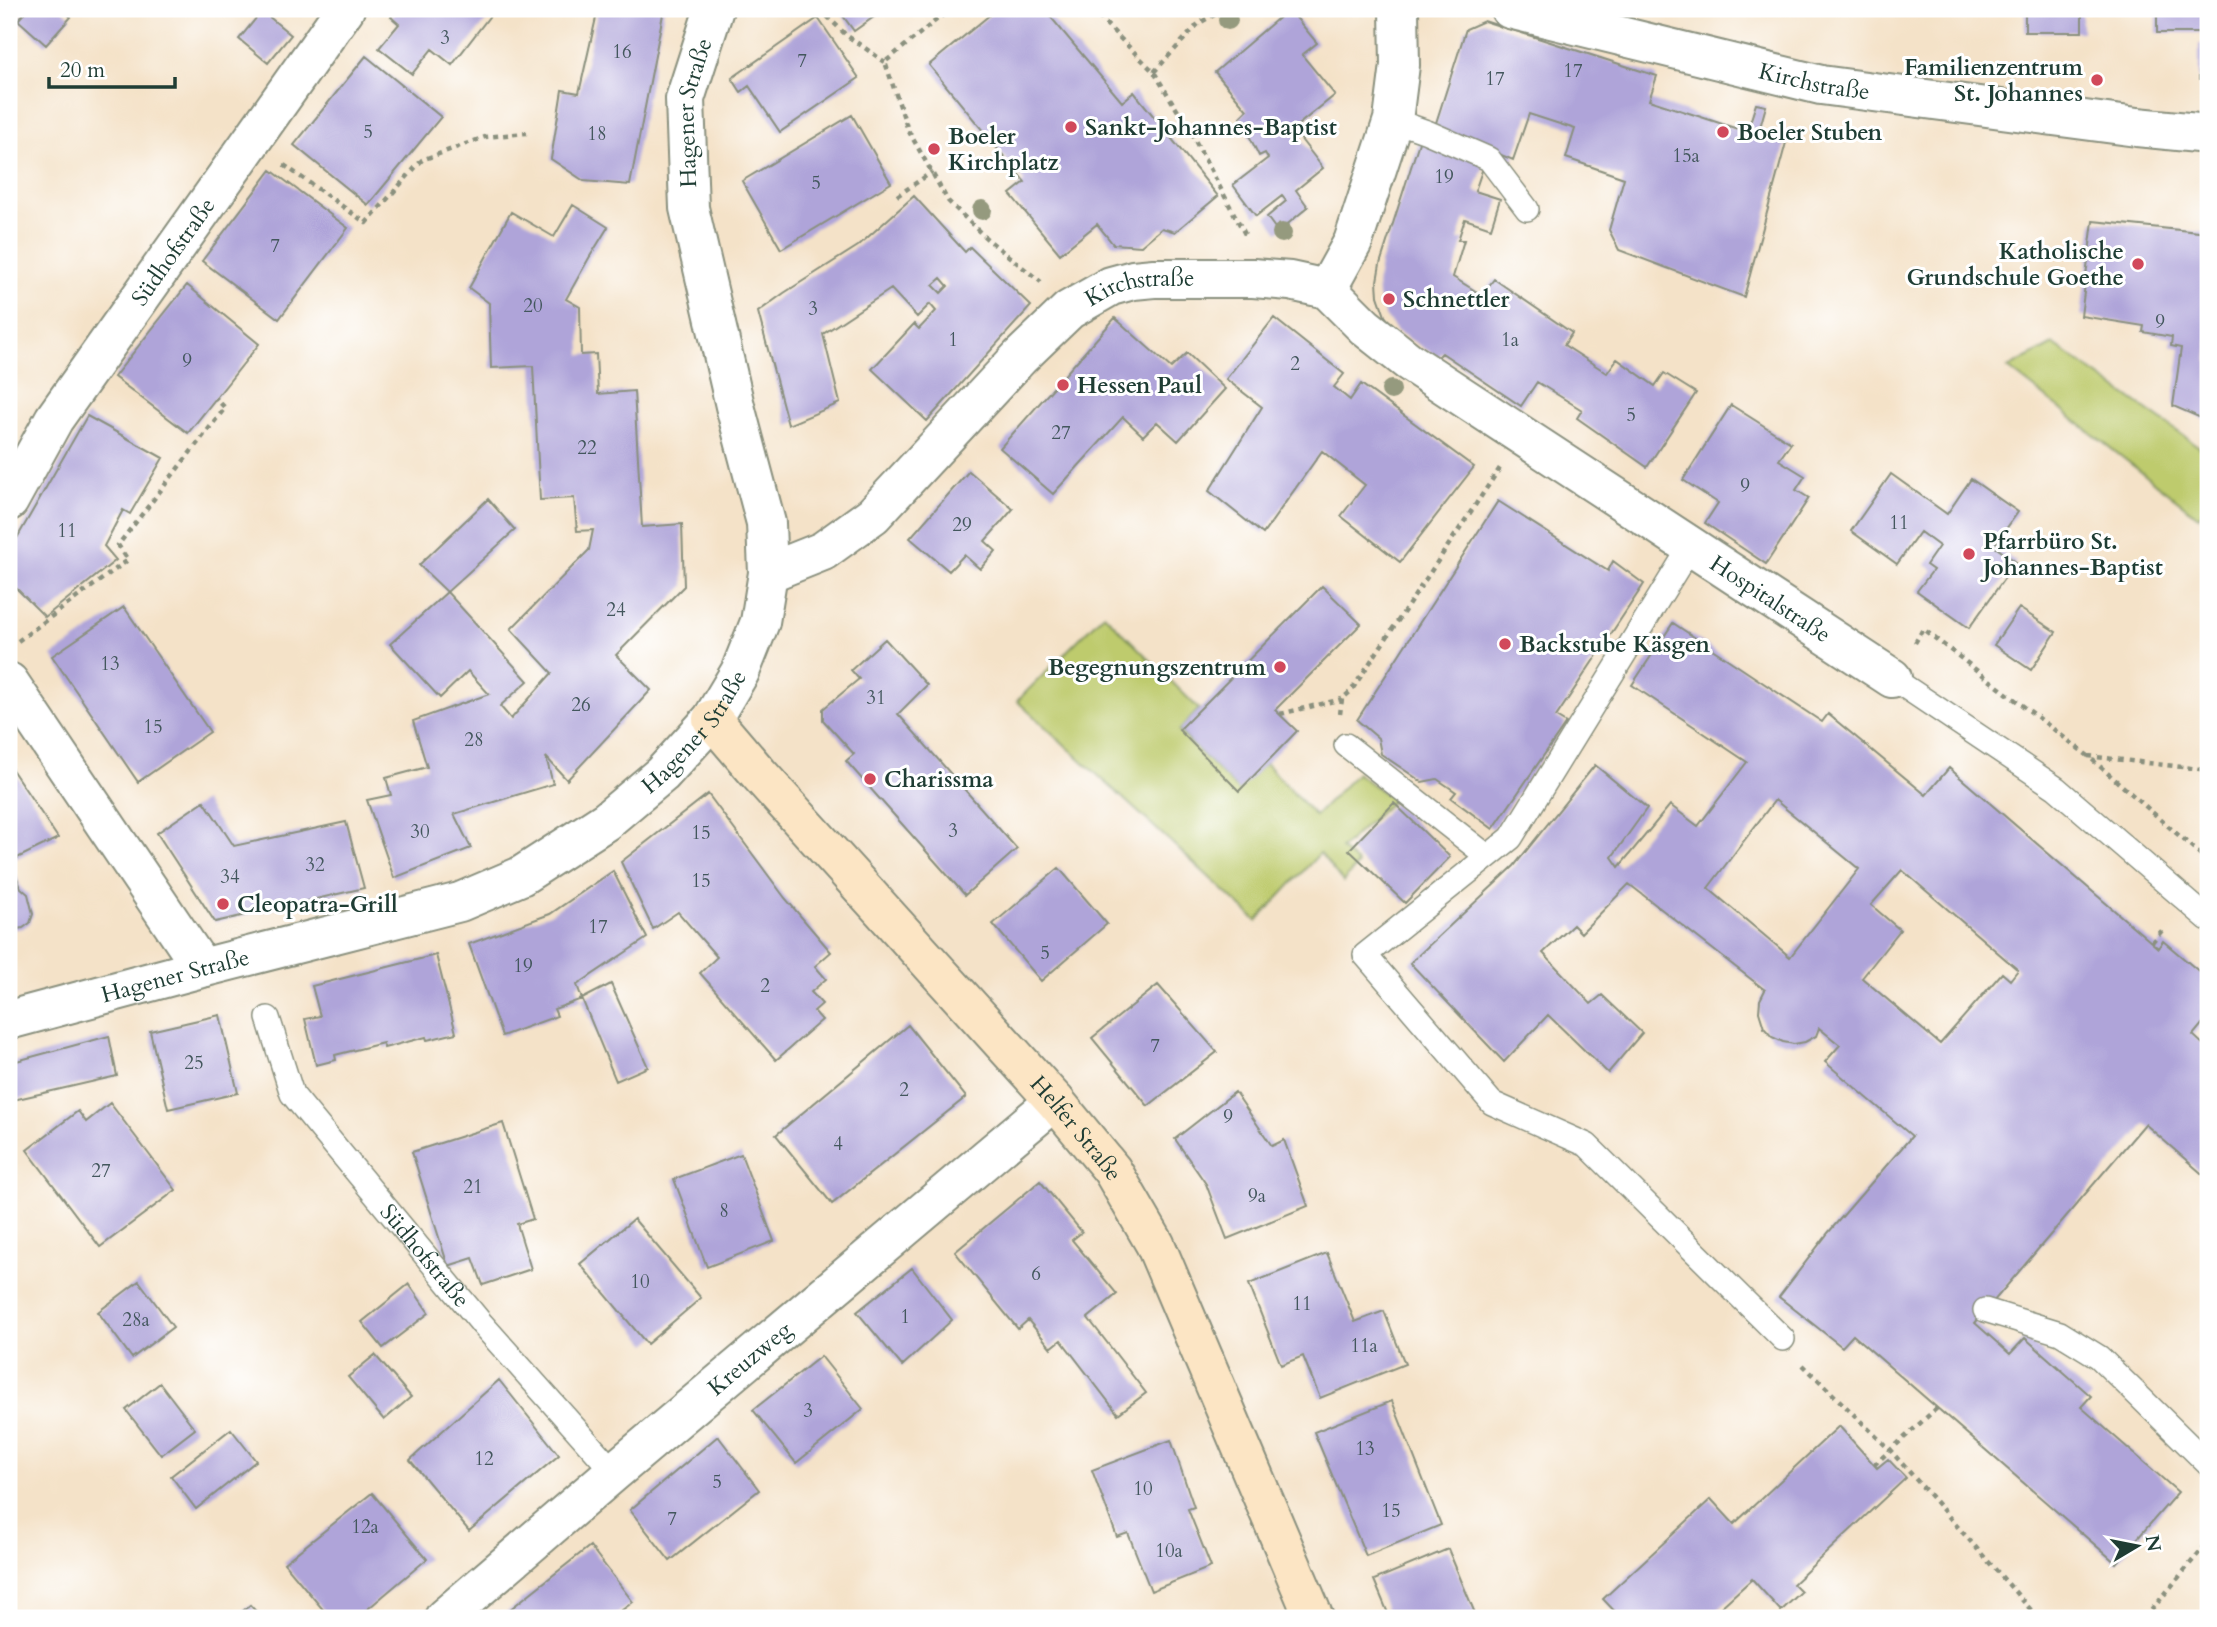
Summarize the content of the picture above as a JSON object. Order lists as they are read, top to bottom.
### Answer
{
  "streets": {
    "street": [
      "Kirchstraße",
      "Hagener Straße",
      "Südhofstraße",
      "Hospitalstraße",
      "Helfer Straße",
      "Kreuzweg"
    ]
  },
  "crossings": [
    ["Kirchstraße", "Hagener Straße"],
    ["Kirchstraße", "Hospitalstraße"],
    ["Hagener Straße", "Helfer Straße"],
    ["Südhofstraße", "Kreuzweg"],
    ["Helfer Straße", "Kreuzweg"]
  ],
  "places": [
    "Familienzentrum St. Johannes",
    "Sankt-Johannes-Baptist",
    "Boeler Stuben",
    "Boeler Kirchplatz",
    "Katholische Grundschule Goethe",
    "Schnettler",
    "Hessen Paul",
    "Pfarrbüro St. Johannes-Baptist",
    "Backstube Käsgen",
    "Begegnungszentrum",
    "Charissma",
    "Cleopatra-Grill"
  ],
  "house_numbers": [
    "3",
    "16",
    "7",
    "17",
    "17",
    "5",
    "18",
    "15a",
    "19",
    "5",
    "7",
    "20",
    "3",
    "9",
    "1",
    "1a",
    "9",
    "2",
    "5",
    "27",
    "22",
    "9",
    "11",
    "29",
    "11",
    "24",
    "13",
    "31",
    "26",
    "15",
    "28",
    "3",
    "30",
    "15",
    "32",
    "34",
    "15",
    "17",
    "5",
    "19",
    "2",
    "7",
    "25",
    "2",
    "9",
    "4",
    "27",
    "21",
    "9a",
    "8",
    "6",
    "10",
    "11",
    "1",
    "28a",
    "11a",
    "3",
    "13",
    "12",
    "5",
    "10",
    "15",
    "7",
    "12a",
    "10a"
  ],
  "scale_bar": "20 m",
  "north": "right"
}
